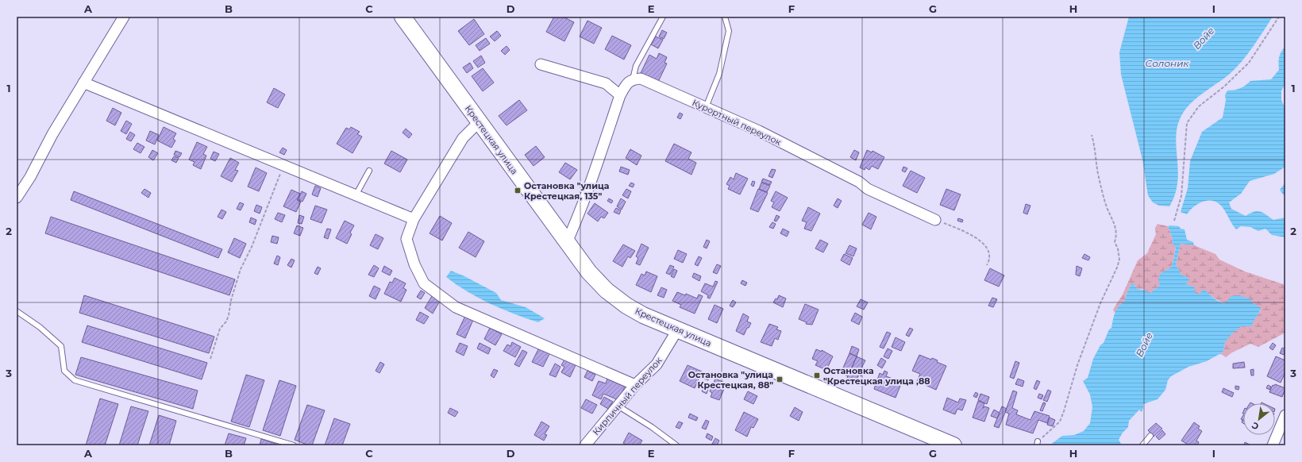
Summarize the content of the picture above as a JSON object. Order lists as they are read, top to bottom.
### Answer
{
  "streets": {
    "main road": ["Крестецкая улица"],
    "street": ["Курортный переулок", "Кирпичный переулок"]
  },
  "crossings": [
    ["Крестецкая улица", "Кирпичный переулок"]
  ],
  "water": ["Войе", "Солоник"],
  "places": {
    "transit": ["Остановка \"улица Крестецкая, 135\"", "Остановка \"Крестецкая улица ,88", "Остановка \"улица Крестецкая, 88\""]
  },
  "north": "bottom left",
  "grid": {
    "columns": [
      "A",
      "B",
      "C",
      "D",
      "E",
      "F",
      "G",
      "H",
      "I"
    ],
    "rows": ["1", "2", "3"]
  }
}
